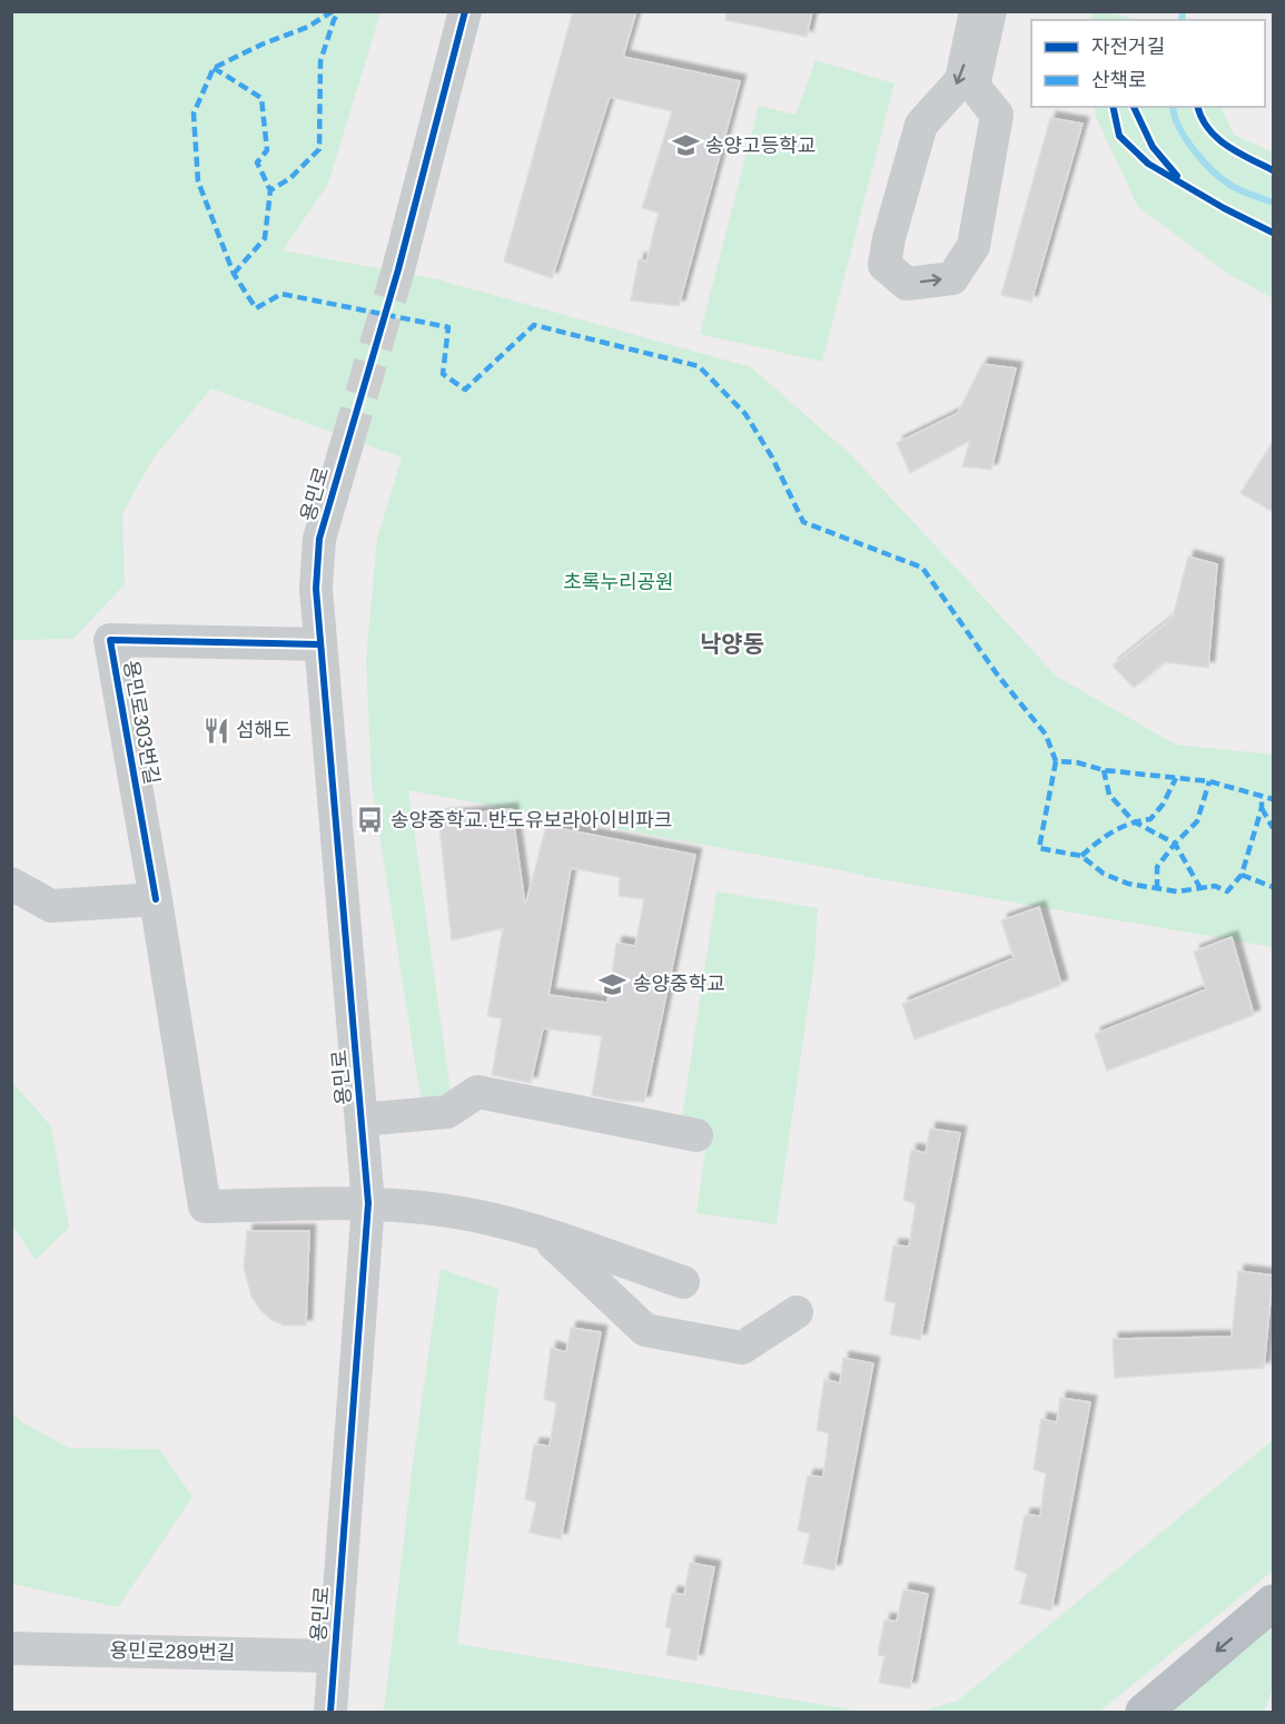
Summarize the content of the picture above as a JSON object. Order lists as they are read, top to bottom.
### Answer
{
  "streets": {
    "street": ["용민로", "용민로303번길", "용민로289번길"]
  },
  "crossings": [
    ["용민로", "용민로303번길"],
    ["용민로", "용민로289번길"]
  ],
  "districts": ["낙양동"],
  "parks": ["초록누리공원"],
  "places": {
    "school or university": ["송양고등학교", "송양중학교"],
    "restaurant": ["섬해도"],
    "bus stop": ["송양중학교.반도유보라아이비파크"]
  },
  "legend": ["자전거길", "산책로"]
}
